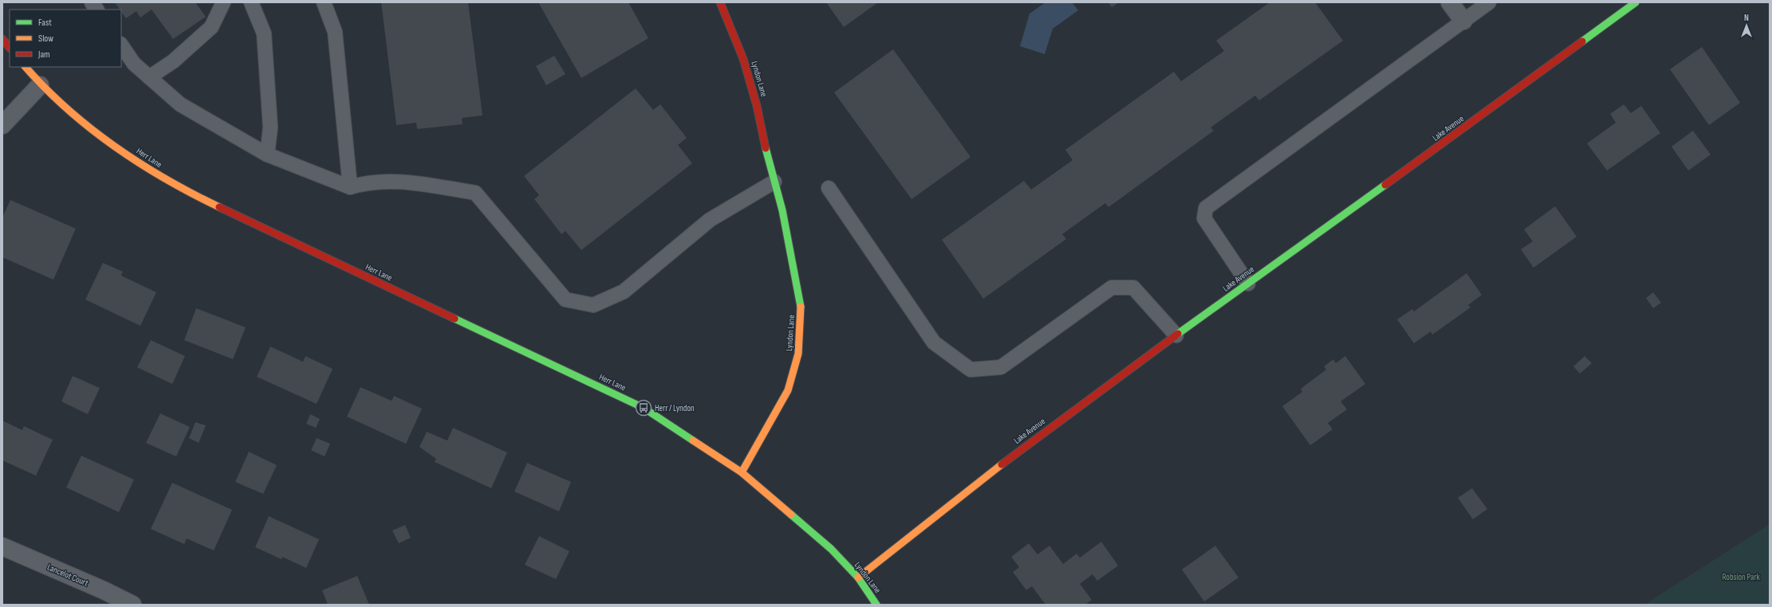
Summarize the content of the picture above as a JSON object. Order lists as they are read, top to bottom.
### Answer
{
  "streets": {
    "street": [
      "Lyndon Lane",
      "Lake Avenue",
      "Herr Lane",
      "Lancelot Court"
    ]
  },
  "crossings": [
    ["Lyndon Lane", "Lake Avenue"],
    ["Lyndon Lane", "Herr Lane"]
  ],
  "parks": ["Robsion Park"],
  "places": {
    "bus stop": ["Herr / Lyndon"]
  },
  "legend": ["Fast", "Slow", "Jam"],
  "north": "top"
}
